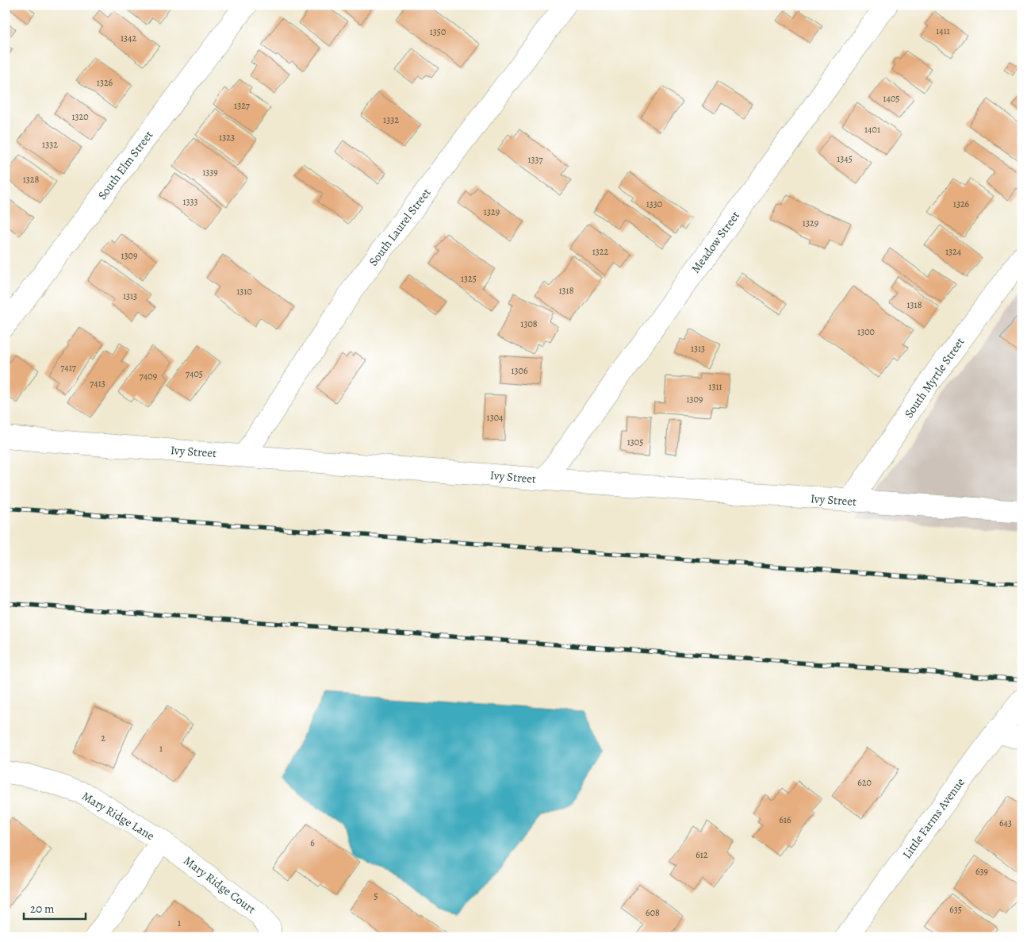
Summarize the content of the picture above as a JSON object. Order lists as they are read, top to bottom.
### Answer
{
  "streets": {
    "street": [
      "South Elm Street",
      "South Laurel Street",
      "Meadow Street",
      "South Myrtle Street",
      "Ivy Street",
      "Mary Ridge Lane",
      "Little Farms Avenue",
      "Mary Ridge Court"
    ]
  },
  "crossings": [
    ["South Laurel Street", "Ivy Street"],
    ["Meadow Street", "Ivy Street"],
    ["South Myrtle Street", "Ivy Street"],
    ["Mary Ridge Lane", "Mary Ridge Court"]
  ],
  "house_numbers": [
    "1411",
    "1350",
    "1342",
    "1326",
    "1405",
    "1327",
    "1320",
    "1332",
    "1401",
    "1323",
    "1332",
    "1345",
    "1337",
    "1339",
    "1328",
    "1333",
    "1330",
    "1326",
    "1329",
    "1329",
    "1322",
    "1324",
    "1309",
    "1325",
    "1318",
    "1310",
    "1313",
    "1318",
    "1308",
    "1300",
    "1313",
    "7417",
    "1306",
    "7405",
    "7409",
    "7413",
    "1311",
    "1309",
    "1304",
    "1305",
    "2",
    "1",
    "620",
    "616",
    "643",
    "6",
    "612",
    "639",
    "5",
    "635",
    "608",
    "1"
  ],
  "scale_bar": "20 m"
}
